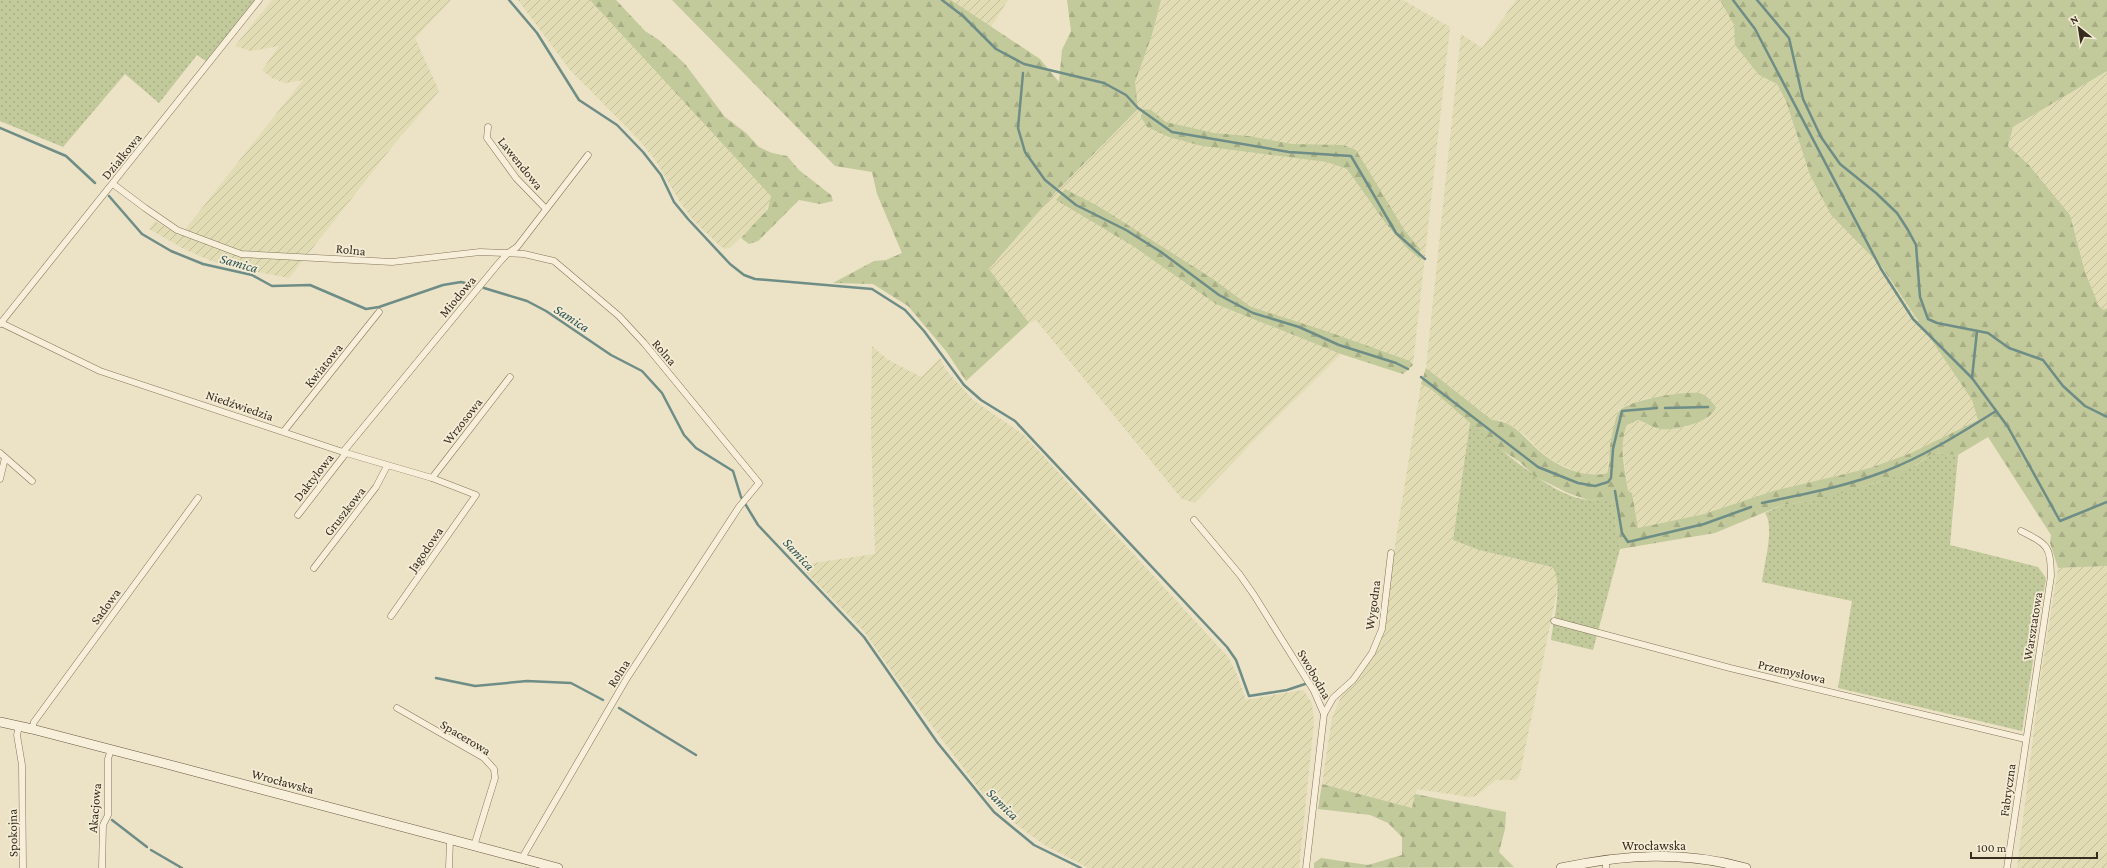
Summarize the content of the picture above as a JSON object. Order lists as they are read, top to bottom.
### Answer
{
  "streets": {
    "main road": ["Wrocławska"],
    "street": [
      "Działkowa",
      "Lawendowa",
      "Rolna",
      "Miodowa",
      "Kwiatowa",
      "Niedźwiedzia",
      "Wrzosowa",
      "Daktylowa",
      "Gruszkowa",
      "Jagodowa",
      "Wygodna",
      "Sadowa",
      "Warsztatowa",
      "Przemysłowa",
      "Swobodna",
      "Spacerowa",
      "Fabryczna",
      "Akacjowa",
      "Spokojna"
    ]
  },
  "crossings": [
    ["Działkowa", "Rolna"],
    ["Działkowa", "Niedźwiedzia"],
    ["Lawendowa", "Miodowa"],
    ["Rolna", "Miodowa"],
    ["Rolna", "Wrocławska"],
    ["Miodowa", "Niedźwiedzia"],
    ["Miodowa", "Daktylowa"],
    ["Kwiatowa", "Niedźwiedzia"],
    ["Niedźwiedzia", "Wrzosowa"],
    ["Niedźwiedzia", "Daktylowa"],
    ["Niedźwiedzia", "Gruszkowa"],
    ["Niedźwiedzia", "Jagodowa"],
    ["Wygodna", "Swobodna"],
    ["Sadowa", "Wrocławska"],
    ["Warsztatowa", "Przemysłowa"],
    ["Warsztatowa", "Fabryczna"],
    ["Przemysłowa", "Fabryczna"],
    ["Spacerowa", "Wrocławska"],
    ["Wrocławska", "Akacjowa"],
    ["Wrocławska", "Spokojna"]
  ],
  "water": ["Samica"],
  "scale_bar": "100 m",
  "north": "top left"
}
